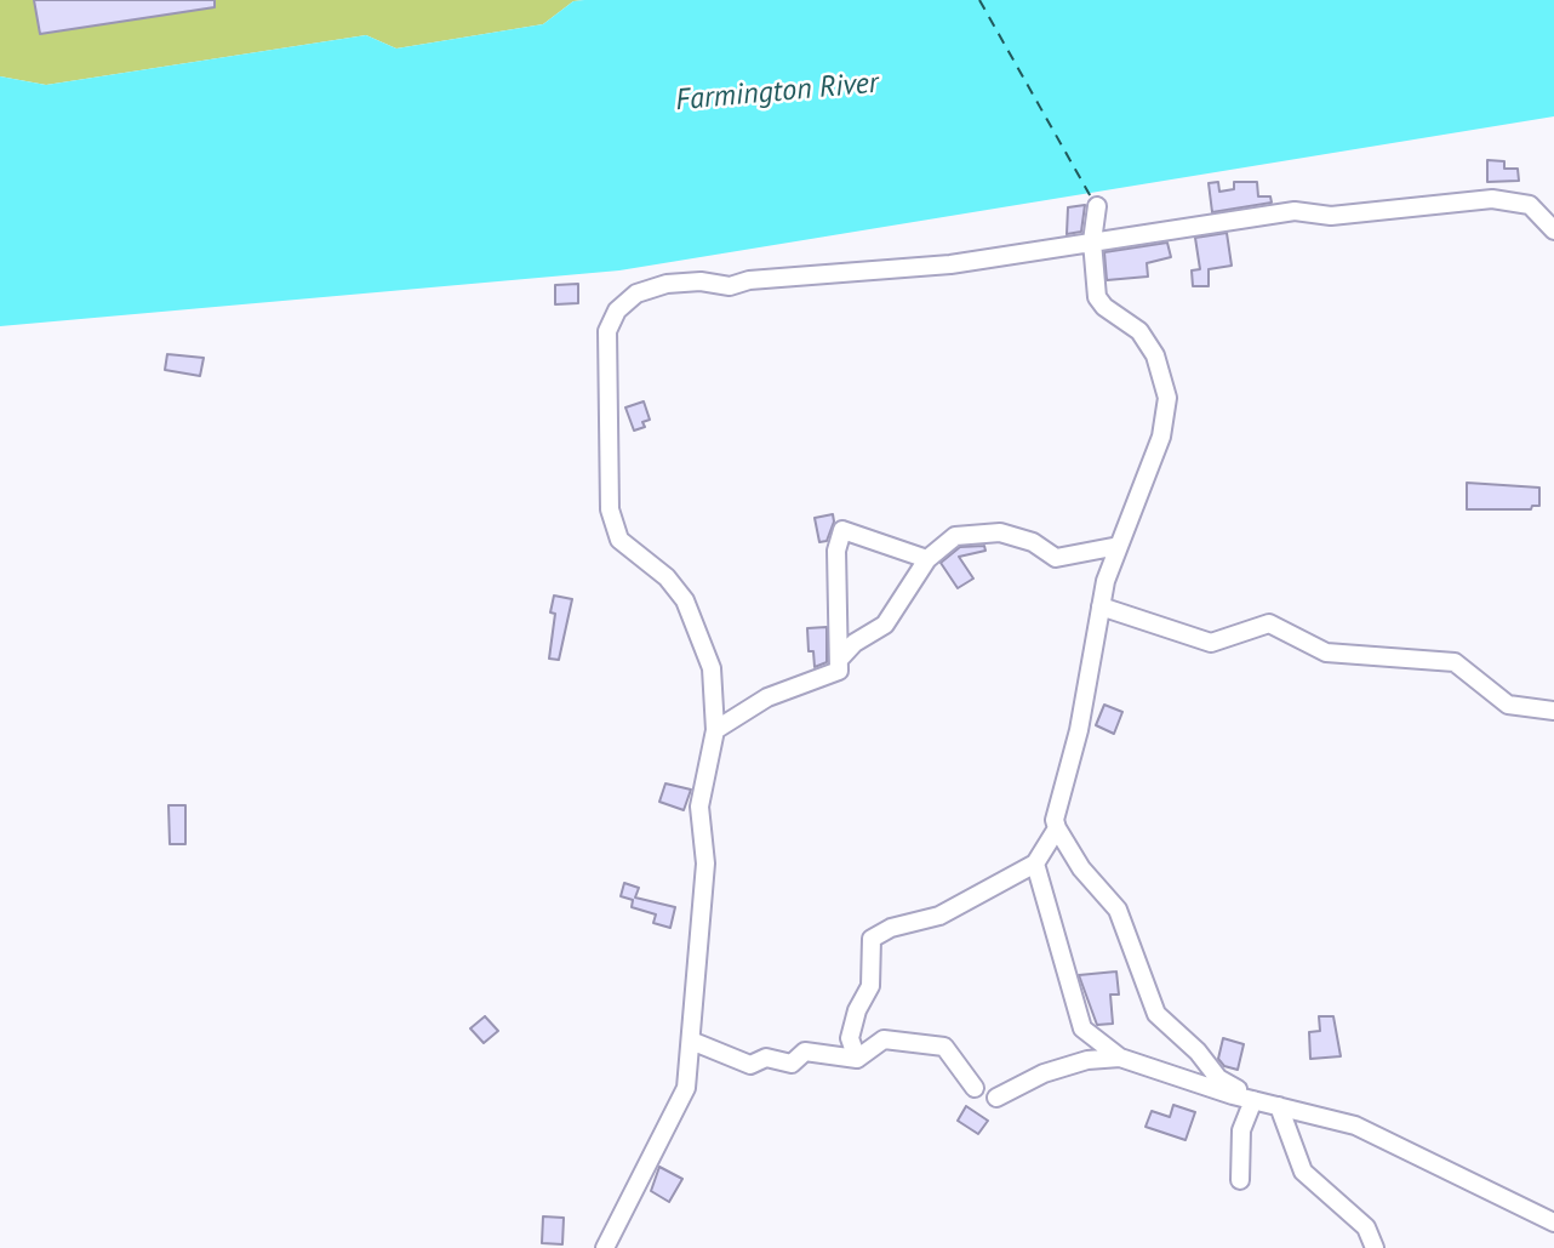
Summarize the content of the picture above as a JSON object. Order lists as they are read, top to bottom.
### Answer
{
  "water": ["Farmington River"]
}
